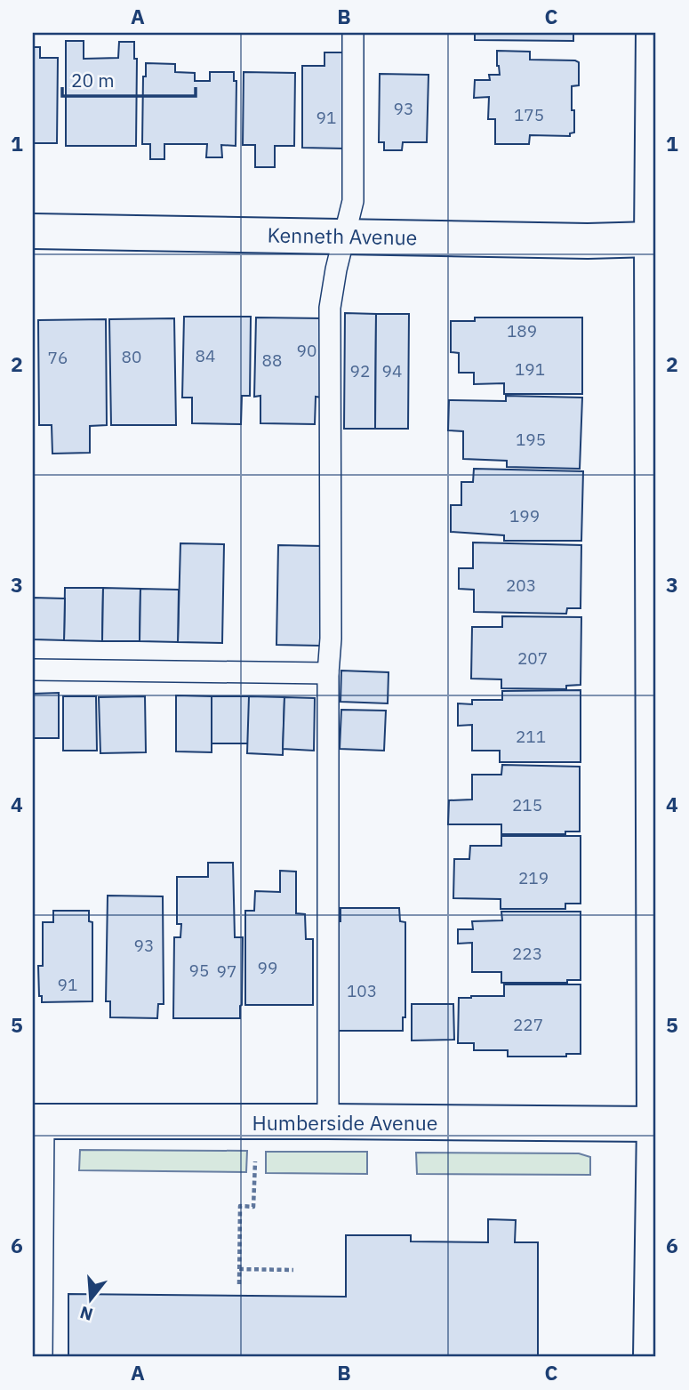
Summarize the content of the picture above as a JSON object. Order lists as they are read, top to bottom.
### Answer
{
  "streets": {
    "street": ["Kenneth Avenue", "Humberside Avenue"]
  },
  "house_numbers": [
    "93",
    "175",
    "91",
    "189",
    "90",
    "84",
    "80",
    "76",
    "88",
    "191",
    "92",
    "94",
    "195",
    "199",
    "203",
    "207",
    "211",
    "215",
    "219",
    "93",
    "223",
    "99",
    "95",
    "97",
    "91",
    "103",
    "227"
  ],
  "scale_bar": "20 m",
  "north": "bottom",
  "grid": {
    "columns": ["A", "B", "C"],
    "rows": [
      "1",
      "2",
      "3",
      "4",
      "5",
      "6"
    ]
  }
}
